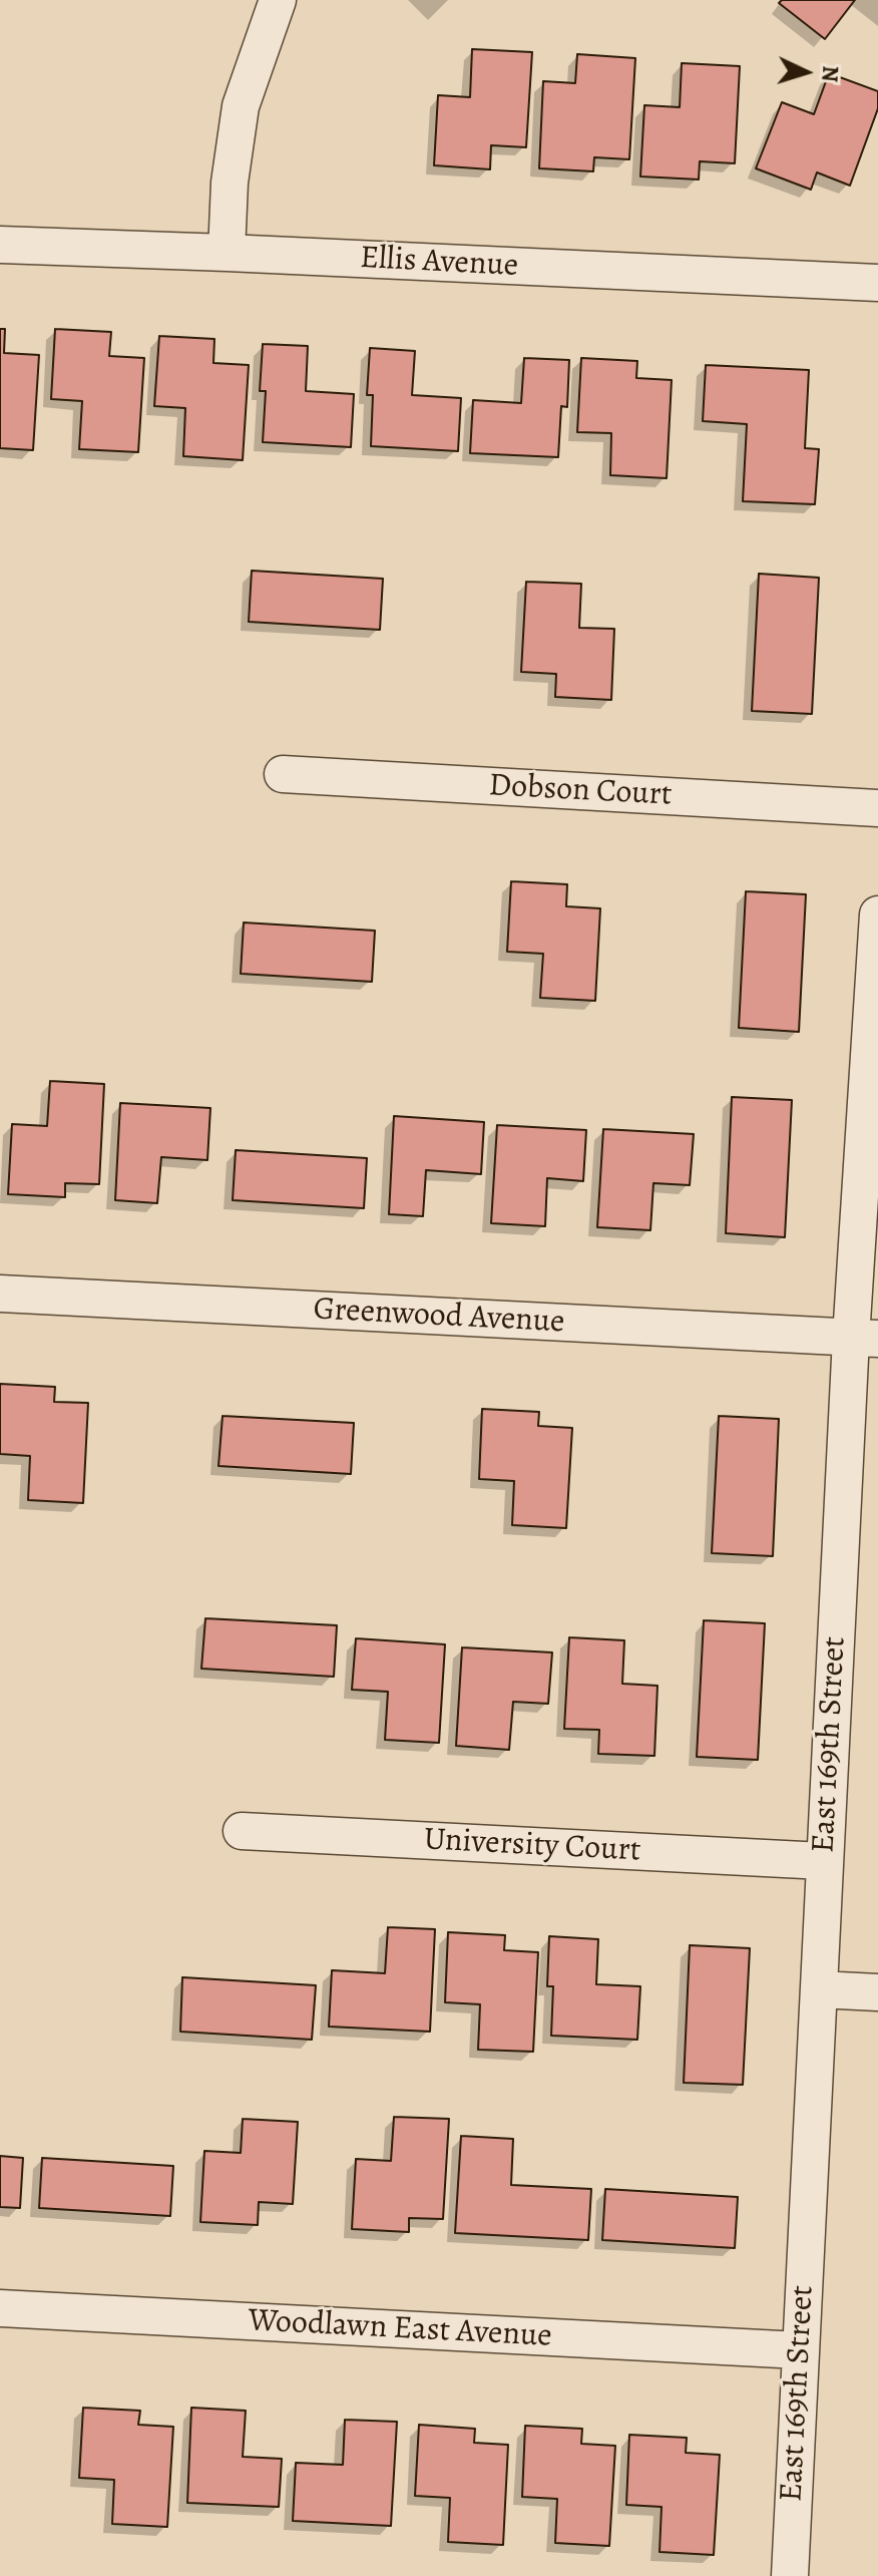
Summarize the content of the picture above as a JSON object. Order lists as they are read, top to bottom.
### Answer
{
  "streets": {
    "street": [
      "Ellis Avenue",
      "Dobson Court",
      "Greenwood Avenue",
      "East 169th Street",
      "University Court",
      "Woodlawn East Avenue"
    ]
  },
  "crossings": [
    ["Greenwood Avenue", "East 169th Street"],
    ["East 169th Street", "University Court"],
    ["East 169th Street", "Woodlawn East Avenue"]
  ],
  "north": "right"
}
